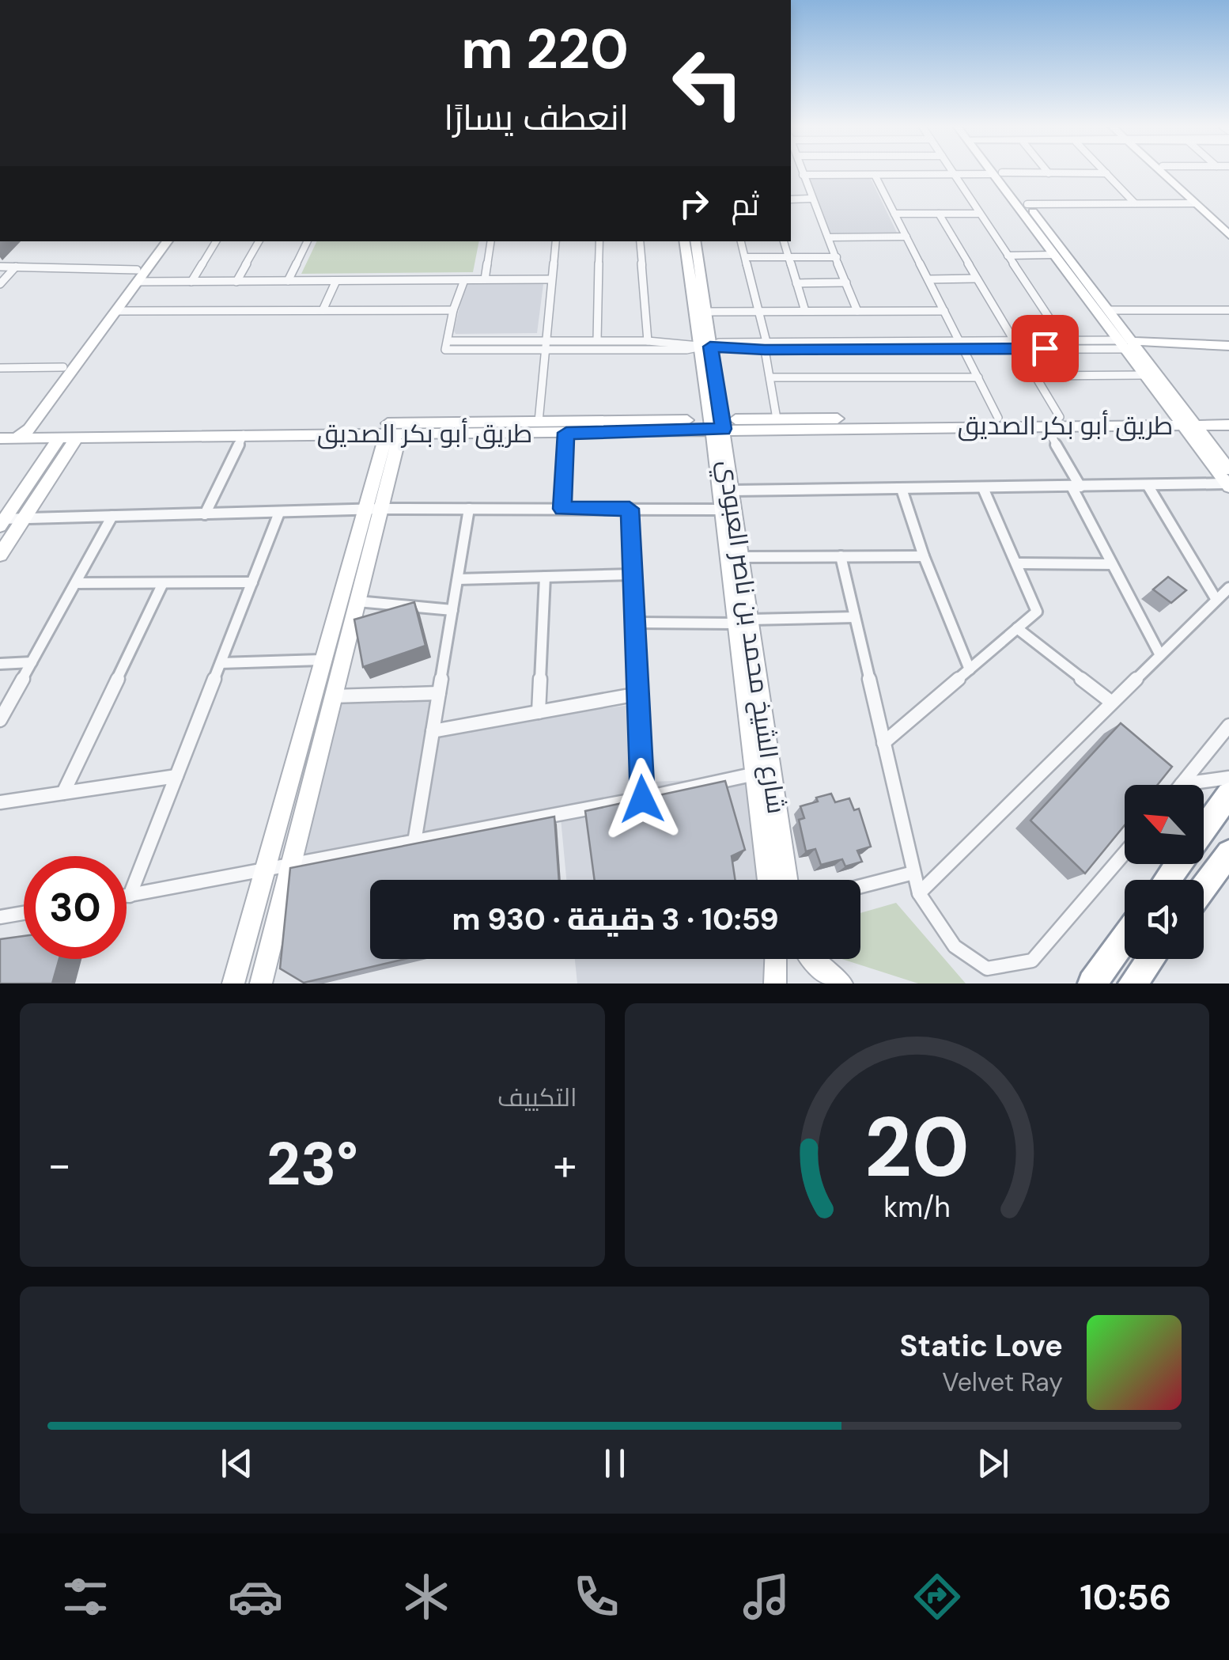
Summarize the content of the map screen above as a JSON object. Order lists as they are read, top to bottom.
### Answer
{
  "streets": {
    "street": ["طريق أبو بكر الصديق", "شارع الشيخ محمد بن ناصر العبودي"]
  },
  "crossings": [
    ["طريق أبو بكر الصديق", "شارع الشيخ محمد بن ناصر العبودي"]
  ],
  "north": "top left",
  "page": {
    "turn": ["220 m", "انعطف يسارًا"],
    "then": "ثم",
    "limit": "30",
    "trip": "10:59 · 3 دقيقة · 930 m",
    "tile": "التكييف",
    "heat": ["−", "23°", "+"],
    "song": ["Static Love", "Velvet Ray"],
    "tabs": "10:56",
    "gauge": ["20", "km/h"]
  }
}
